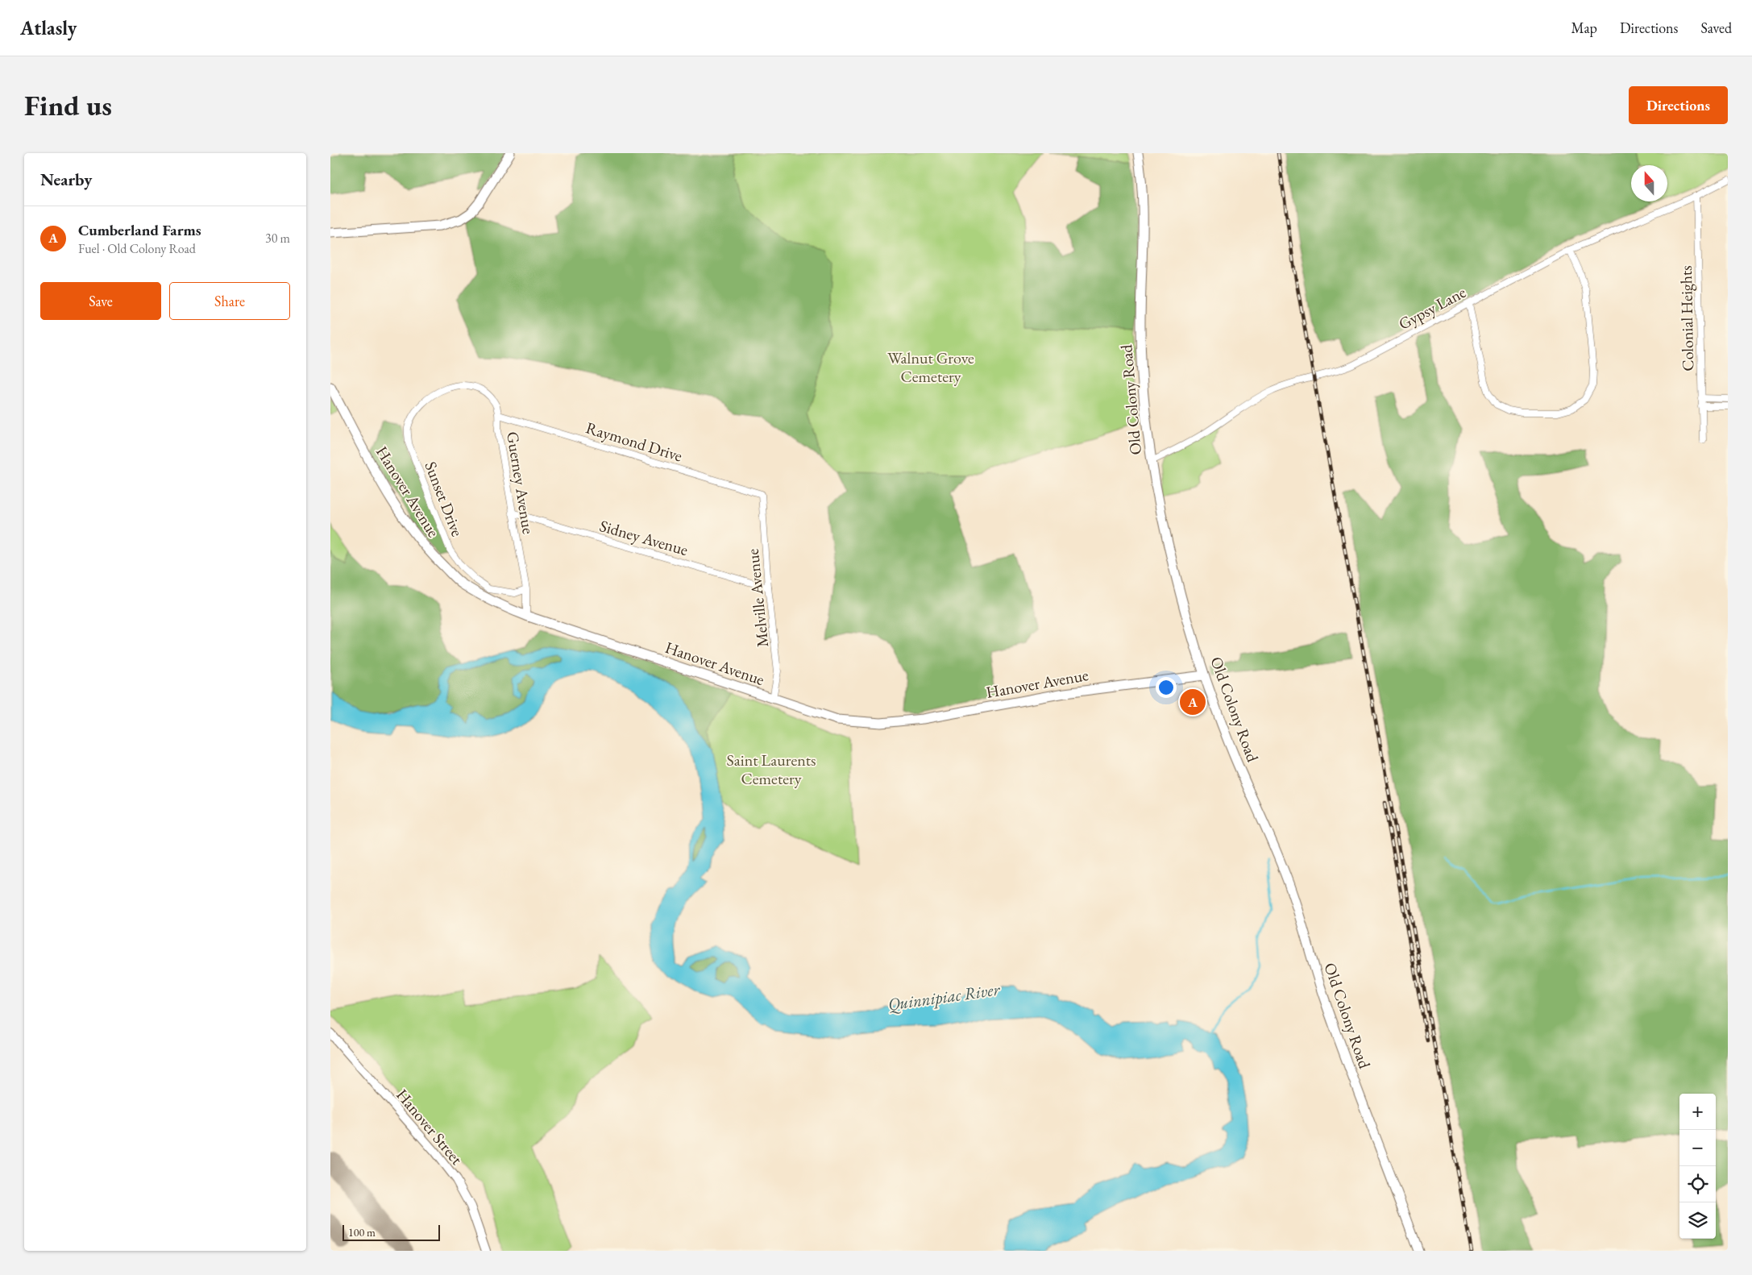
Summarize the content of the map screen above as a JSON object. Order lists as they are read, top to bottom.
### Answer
{
  "streets": {
    "main road": ["Old Colony Road", "Hanover Avenue"],
    "street": [
      "Gypsy Lane",
      "Colonial Heights",
      "Raymond Drive",
      "Guerney Avenue",
      "Sunset Drive",
      "Sidney Avenue",
      "Melville Avenue",
      "Hanover Street"
    ]
  },
  "crossings": [
    ["Gypsy Lane", "Colonial Heights"],
    ["Gypsy Lane", "Old Colony Road"],
    ["Old Colony Road", "Hanover Avenue"],
    ["Raymond Drive", "Guerney Avenue"],
    ["Raymond Drive", "Melville Avenue"],
    ["Guerney Avenue", "Hanover Avenue"],
    ["Guerney Avenue", "Sunset Drive"],
    ["Guerney Avenue", "Sidney Avenue"],
    ["Hanover Avenue", "Melville Avenue"],
    ["Sidney Avenue", "Melville Avenue"]
  ],
  "water": ["Quinnipiac River"],
  "parks": ["Walnut Grove Cemetery", "Saint Laurents Cemetery"],
  "scale_bar": "100 m",
  "north": "top",
  "page": {
    "header": "Atlasly",
    "nav": ["Map", "Directions", "Saved"],
    "buttons": [
      "Directions",
      ["Save", "Share"]
    ],
    "title": "Find us",
    "heading": "Nearby",
    "list": [
      {
        "mark": "A",
        "name": "Cumberland Farms",
        "note": "Fuel · Old Colony Road",
        "value": "30 m"
      }
    ],
    "pins": "A",
    "map_buttons": ["+", "−"],
    "scale": "100 m"
  }
}
